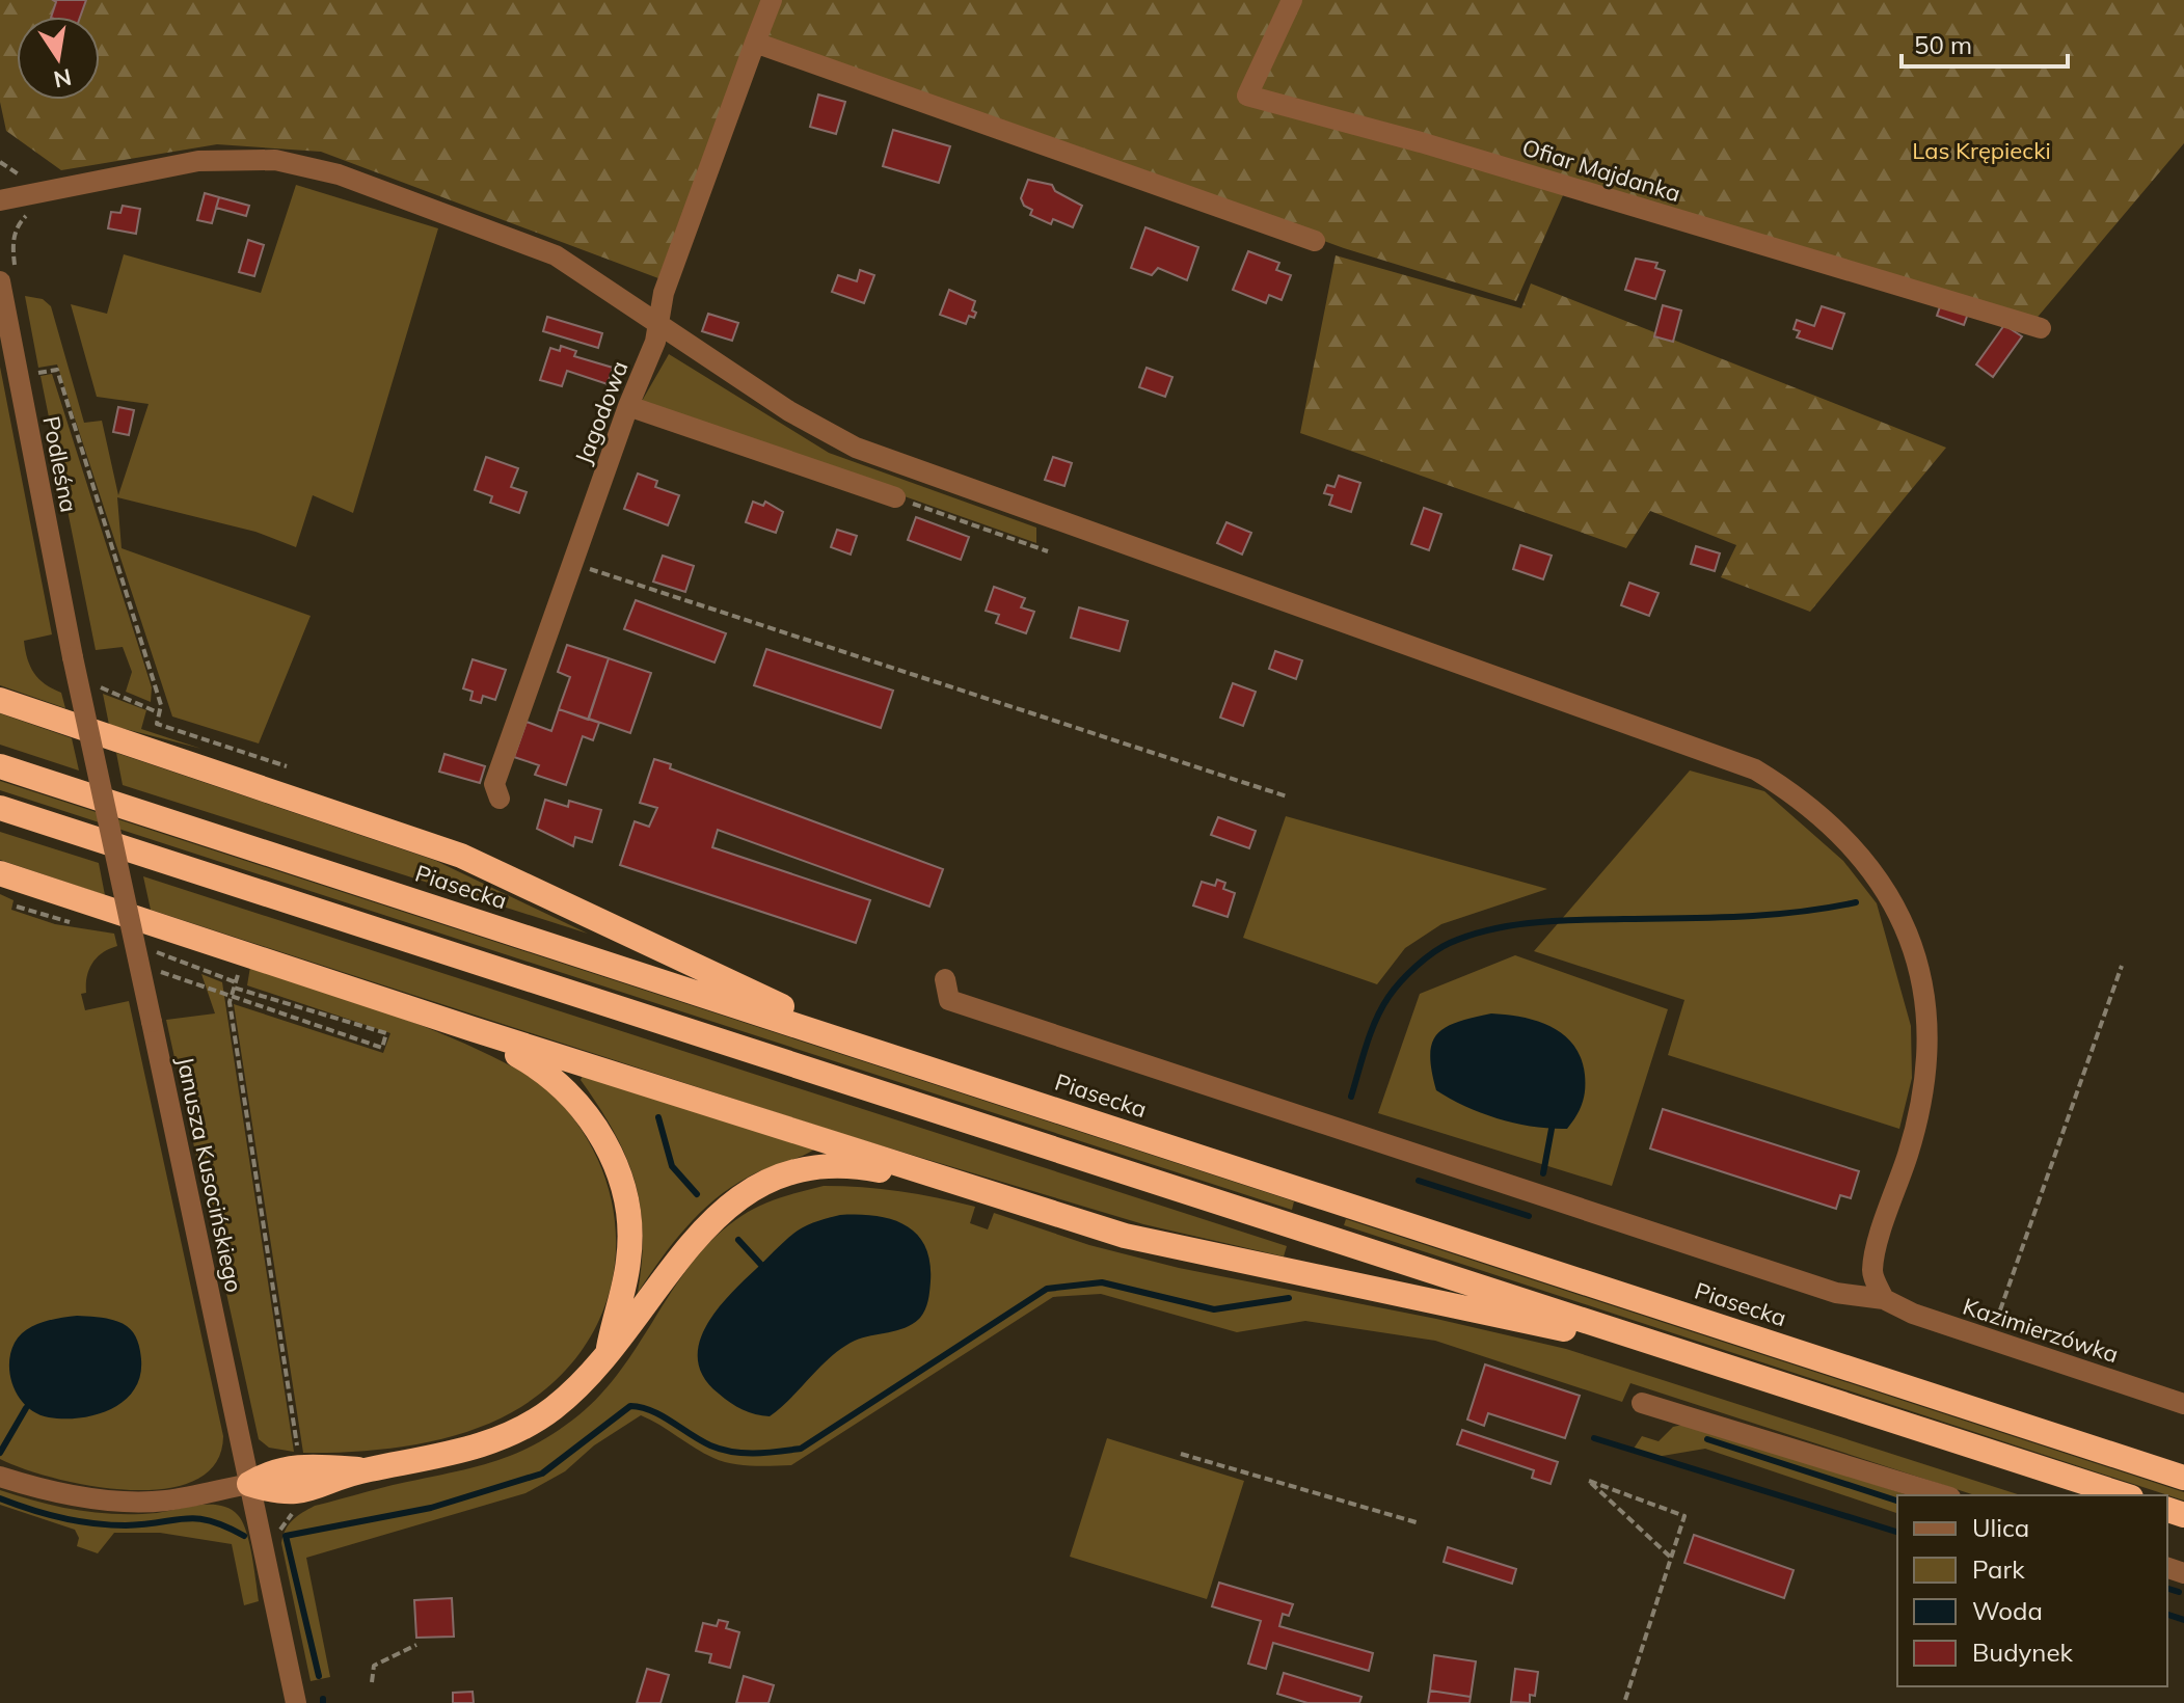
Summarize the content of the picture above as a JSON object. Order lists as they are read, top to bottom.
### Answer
{
  "streets": {
    "highway": ["Piasecka"],
    "street": [
      "Ofiar Majdanka",
      "Jagodowa",
      "Podleśna",
      "Janusza Kusocińskiego",
      "Kazimierzówka"
    ]
  },
  "crossings": [
    ["Podleśna", "Janusza Kusocińskiego"]
  ],
  "parks": ["Las Krępiecki"],
  "legend": [
    "Ulica",
    "Park",
    "Woda",
    "Budynek"
  ],
  "scale_bar": "50 m",
  "north": "bottom"
}
